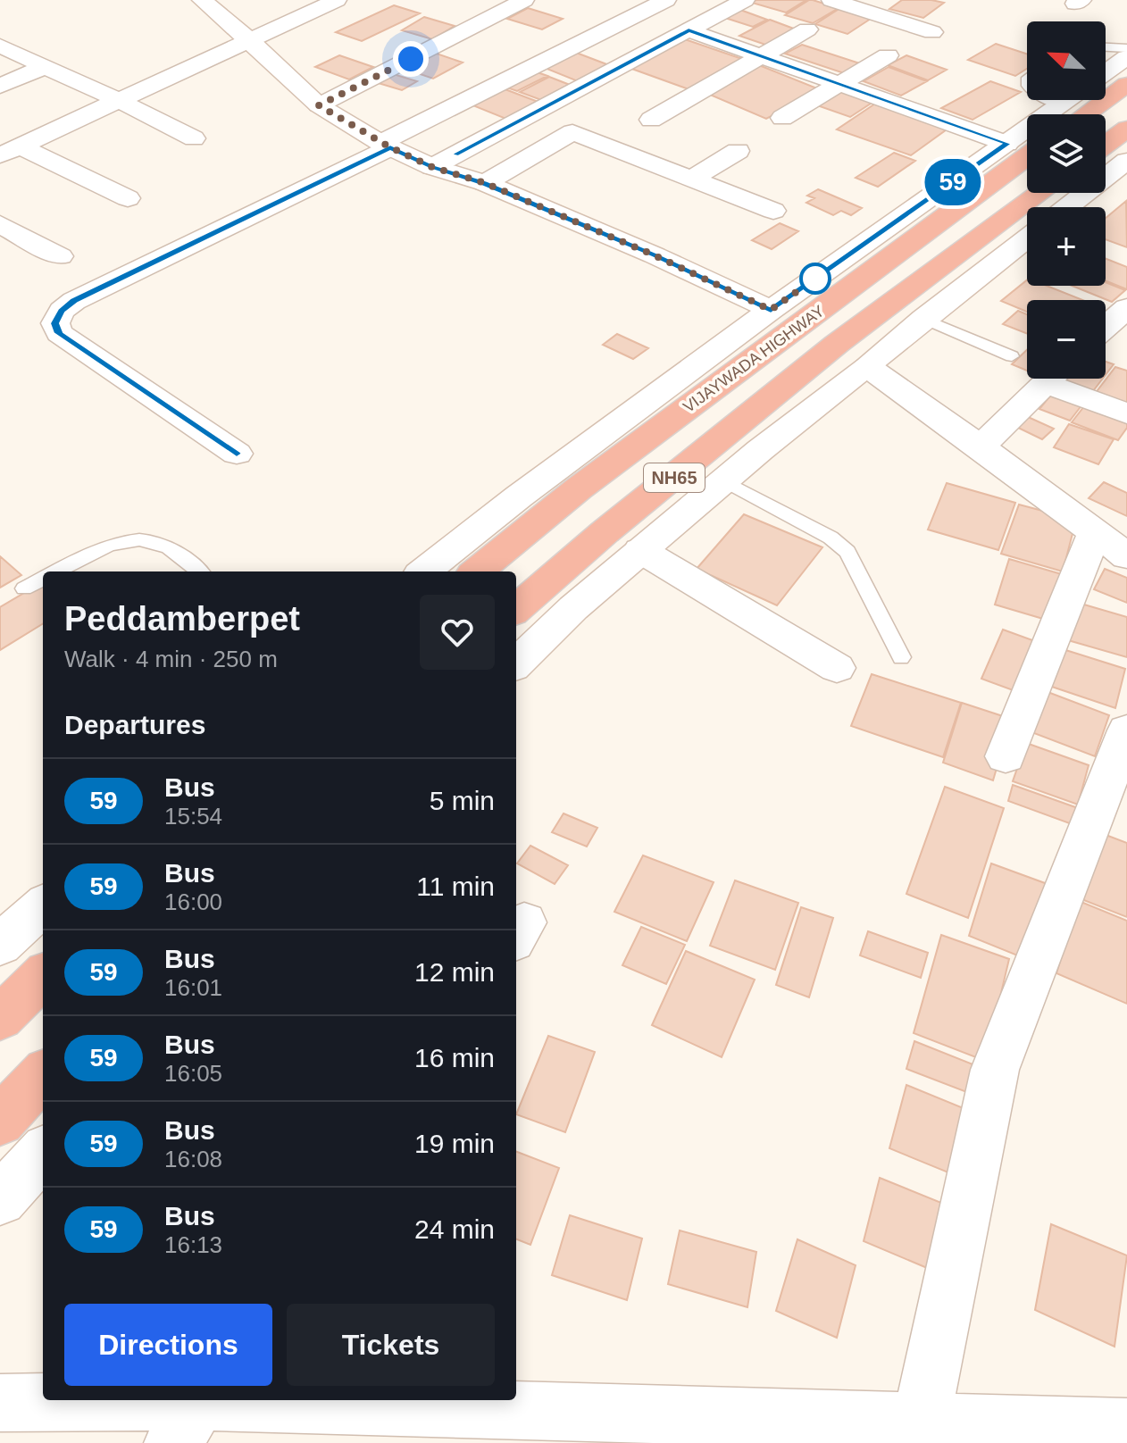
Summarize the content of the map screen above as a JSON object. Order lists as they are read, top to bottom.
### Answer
{
  "streets": {
    "highway": ["VIJAYWADA HIGHWAY", "NH65"]
  },
  "lines": ["bus line 59"],
  "north": "top left",
  "page": {
    "on_map": "59",
    "map_buttons": ["+", "−"],
    "heading": [
      ["Peddamberpet", "Walk · 4 min · 250 m"],
      "Departures"
    ],
    "list": [
      {
        "mark": "59",
        "name": "Bus",
        "note": "15:54",
        "value": "5 min"
      },
      {
        "mark": "59",
        "name": "Bus",
        "note": "16:00",
        "value": "11 min"
      },
      {
        "mark": "59",
        "name": "Bus",
        "note": "16:01",
        "value": "12 min"
      },
      {
        "mark": "59",
        "name": "Bus",
        "note": "16:05",
        "value": "16 min"
      },
      {
        "mark": "59",
        "name": "Bus",
        "note": "16:08",
        "value": "19 min"
      },
      {
        "mark": "59",
        "name": "Bus",
        "note": "16:13",
        "value": "24 min"
      }
    ],
    "buttons": ["Directions", "Tickets"]
  }
}
